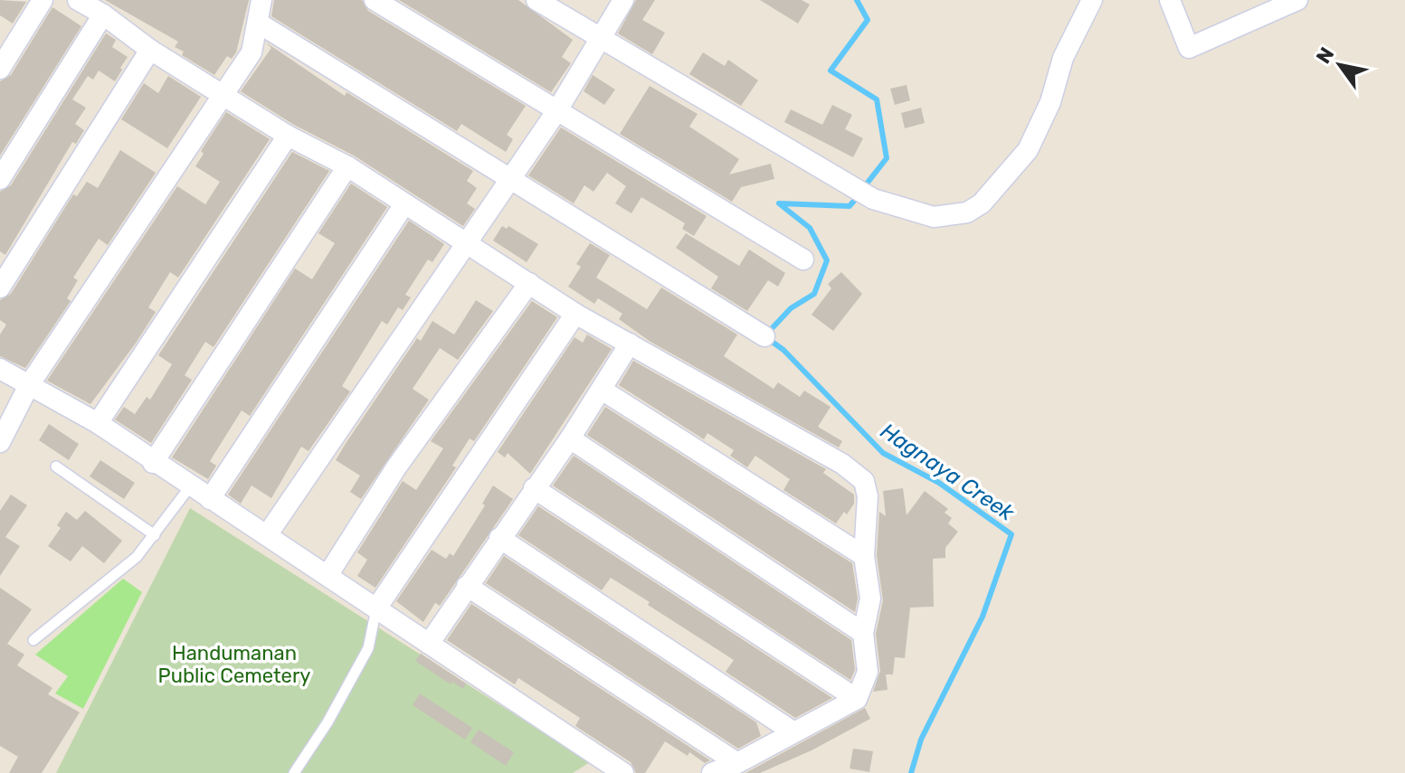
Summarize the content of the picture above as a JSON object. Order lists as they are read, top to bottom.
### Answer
{
  "water": ["Hagnaya Creek"],
  "parks": ["Handumanan Public Cemetery"],
  "north": "top left"
}
